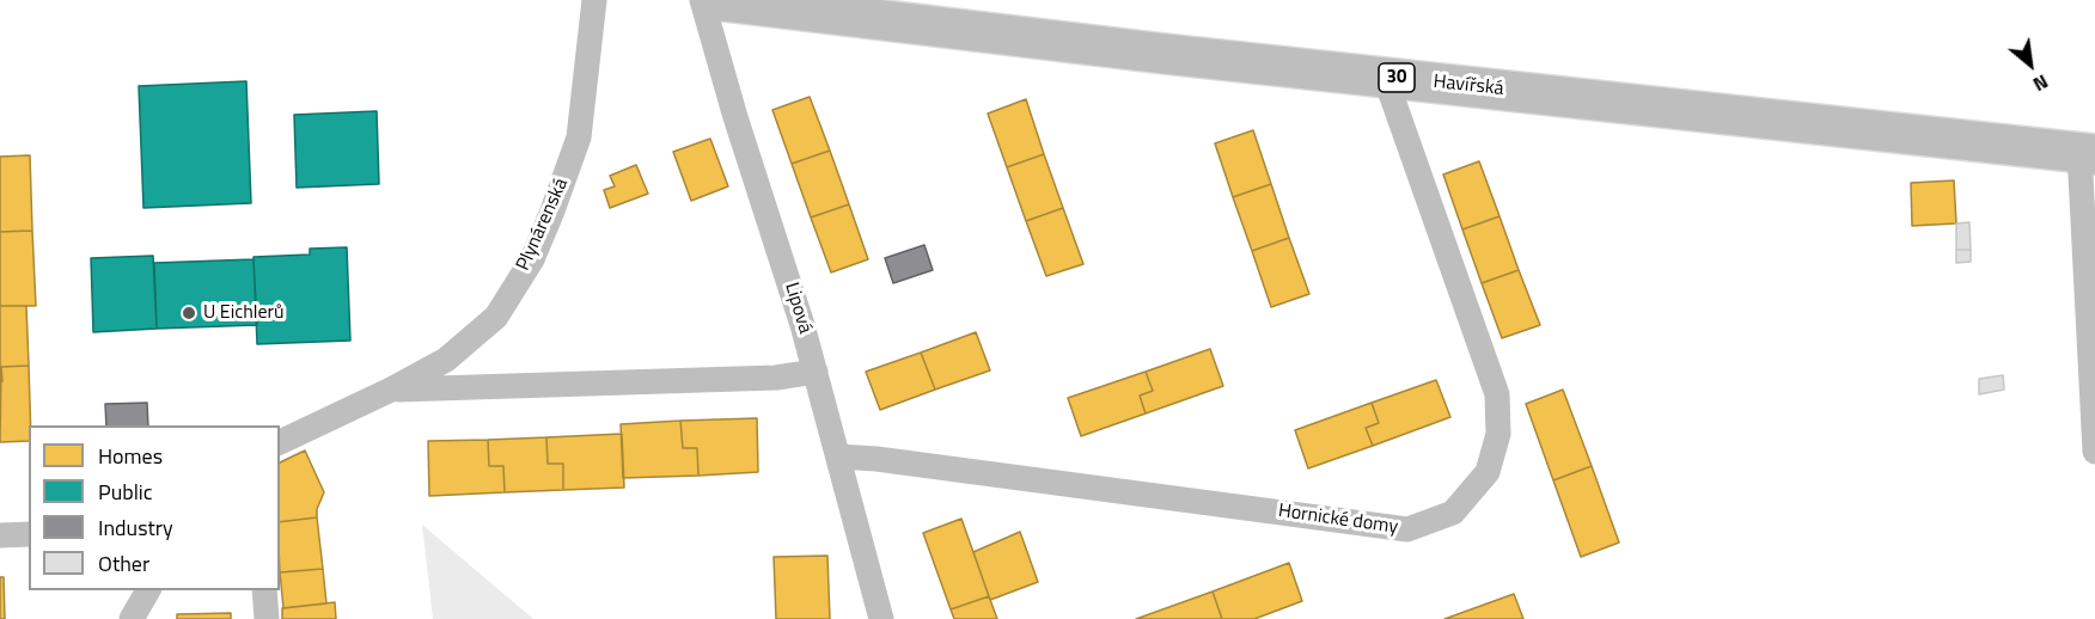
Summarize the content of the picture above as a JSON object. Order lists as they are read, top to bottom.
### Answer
{
  "streets": {
    "main road": ["30", "Havířská"],
    "street": ["Plynárenská", "Lipová", "Hornické domy"]
  },
  "crossings": [
    ["Havířská", "Hornické domy"],
    ["Plynárenská", "Lipová"],
    ["Lipová", "Hornické domy"]
  ],
  "places": ["U Eichlerů"],
  "legend": [
    "Homes",
    "Public",
    "Industry",
    "Other"
  ],
  "north": "bottom right"
}
